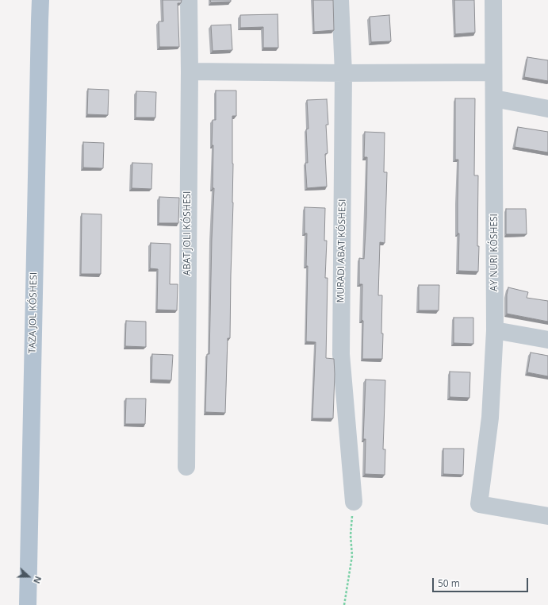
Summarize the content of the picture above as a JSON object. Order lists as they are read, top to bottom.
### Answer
{
  "streets": {
    "main road": ["TAZA JOL KÓSHESI"]
  },
  "scale_bar": "50 m",
  "north": "right"
}
